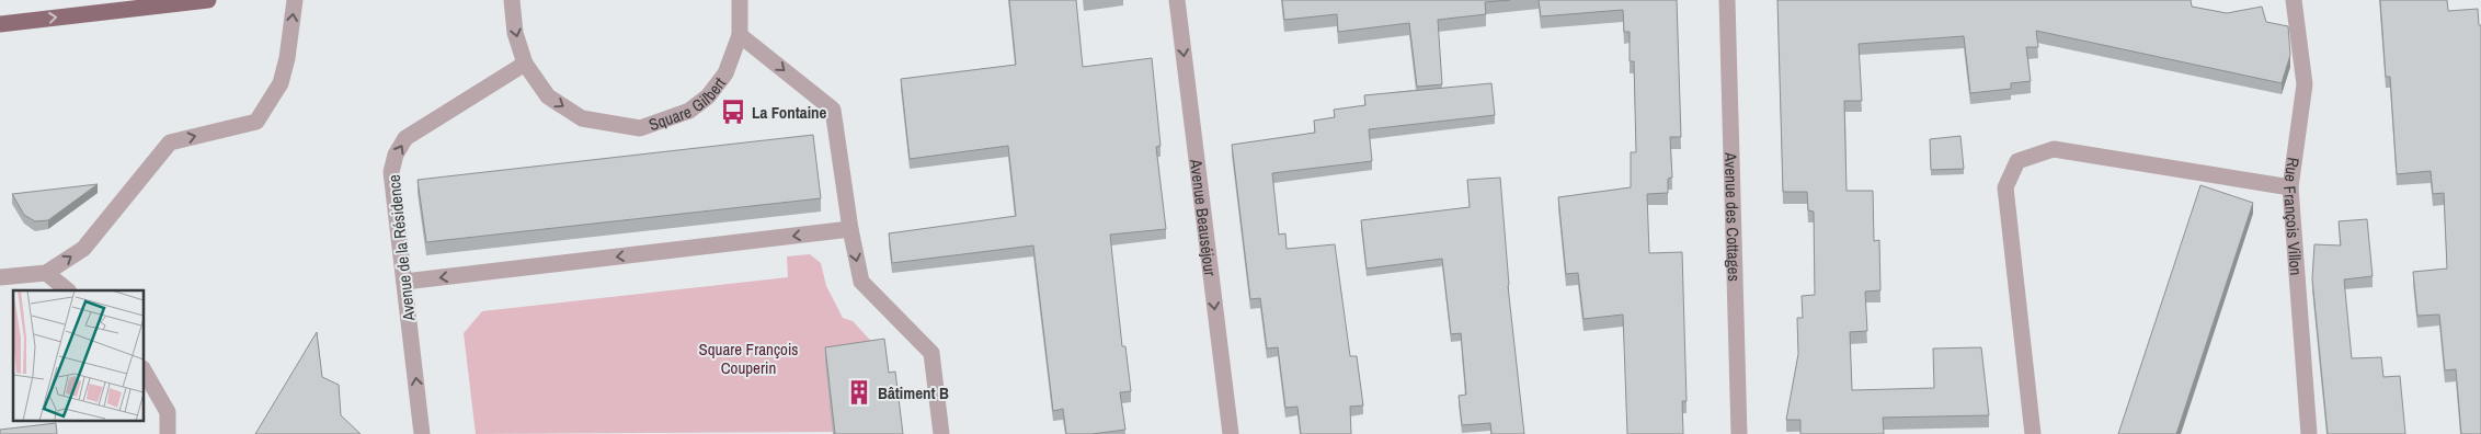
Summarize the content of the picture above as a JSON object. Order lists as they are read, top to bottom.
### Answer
{
  "streets": {
    "street": [
      "Square Gilbert",
      "Avenue Beauséjour",
      "Avenue des Cottages",
      "Rue François Villon",
      "Avenue de la Résidence"
    ]
  },
  "crossings": [
    ["Square Gilbert", "Avenue de la Résidence"]
  ],
  "one_way": ["Avenue Beauséjour", "Avenue de la Résidence"],
  "parks": ["Square François Couperin"],
  "places": {
    "bus stop": ["La Fontaine"],
    "building": ["Bâtiment B"]
  }
}
